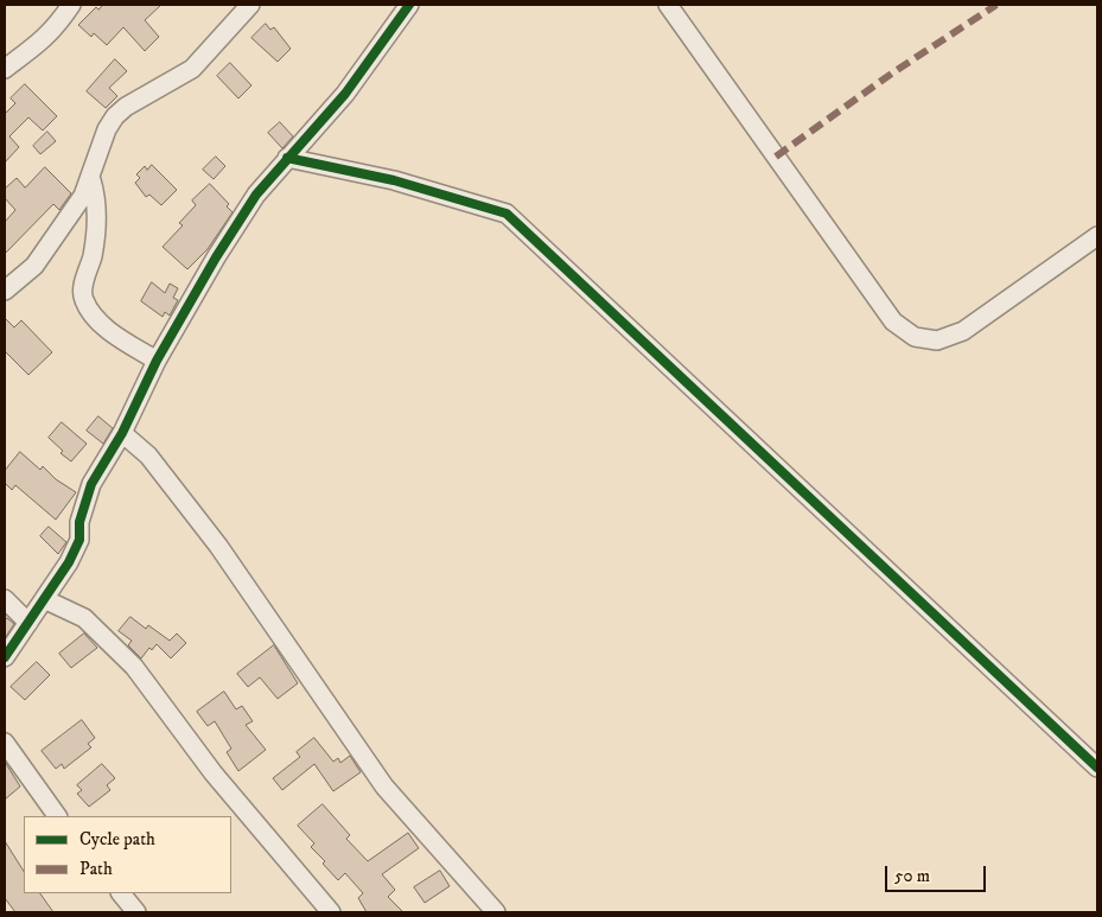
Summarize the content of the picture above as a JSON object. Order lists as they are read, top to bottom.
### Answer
{
  "legend": ["Cycle path", "Path"],
  "scale_bar": "50 m"
}
